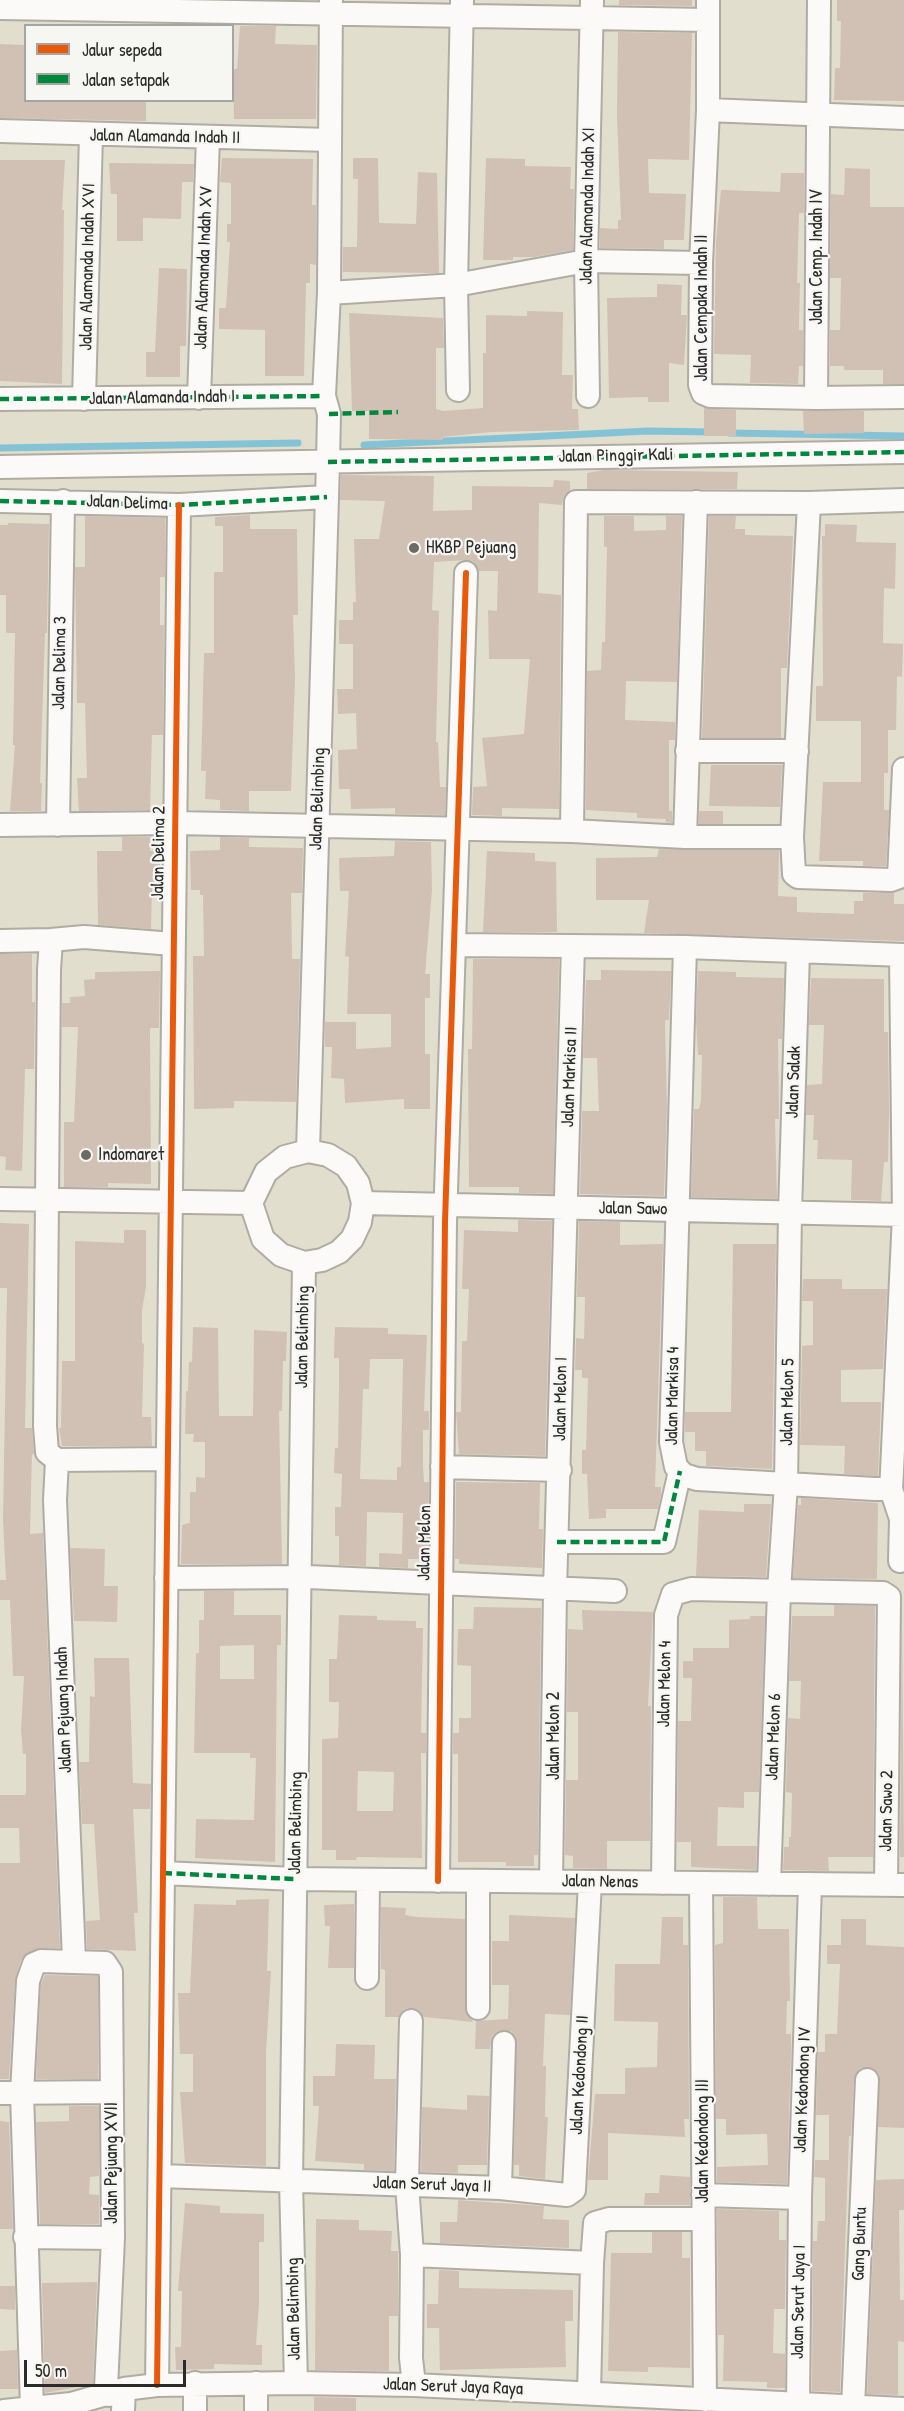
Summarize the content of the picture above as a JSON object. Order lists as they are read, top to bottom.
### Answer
{
  "streets": {
    "street": [
      "Jalan Alamanda Indah II",
      "Jalan Alamanda Indah XI",
      "Jalan Cemp. Indah IV",
      "Jalan Alamanda Indah XVI",
      "Jalan Alamanda Indah XV",
      "Jalan Cempaka Indah II",
      "Jalan Alamanda Indah I",
      "Jalan Pinggir Kali",
      "Jalan Delima",
      "Jalan Delima 3",
      "Jalan Belimbing",
      "Jalan Delima 2",
      "Jalan Markisa II",
      "Jalan Salak",
      "Jalan Sawo",
      "Jalan Markisa 4",
      "Jalan Melon I",
      "Jalan Melon 5",
      "Jalan Melon",
      "Jalan Melon 4",
      "Jalan Pejuang Indah",
      "Jalan Melon 2",
      "Jalan Melon 6",
      "Jalan Sawo 2",
      "Jalan Nenas",
      "Jalan Kedondong II",
      "Jalan Kedondong IV",
      "Jalan Kedondong III",
      "Jalan Pejuang XVII",
      "Jalan Serut Jaya II",
      "Gang Buntu",
      "Jalan Serut Jaya I",
      "Jalan Serut Jaya Raya"
    ]
  },
  "crossings": [
    ["Jalan Alamanda Indah II", "Jalan Alamanda Indah XVI"],
    ["Jalan Alamanda Indah II", "Jalan Alamanda Indah XV"],
    ["Jalan Alamanda Indah II", "Jalan Belimbing"],
    ["Jalan Cemp. Indah IV", "Jalan Cempaka Indah II"],
    ["Jalan Alamanda Indah XVI", "Jalan Alamanda Indah I"],
    ["Jalan Alamanda Indah XV", "Jalan Alamanda Indah I"],
    ["Jalan Alamanda Indah I", "Jalan Belimbing"],
    ["Jalan Pinggir Kali", "Jalan Belimbing"],
    ["Jalan Delima", "Jalan Delima 3"],
    ["Jalan Delima", "Jalan Belimbing"],
    ["Jalan Delima", "Jalan Delima 2"],
    ["Jalan Belimbing", "Jalan Sawo"],
    ["Jalan Belimbing", "Jalan Nenas"],
    ["Jalan Belimbing", "Jalan Serut Jaya II"],
    ["Jalan Belimbing", "Jalan Serut Jaya Raya"],
    ["Jalan Delima 2", "Jalan Nenas"],
    ["Jalan Delima 2", "Jalan Serut Jaya II"],
    ["Jalan Delima 2", "Jalan Serut Jaya Raya"],
    ["Jalan Markisa II", "Jalan Sawo"],
    ["Jalan Markisa II", "Jalan Melon I"],
    ["Jalan Salak", "Jalan Sawo"],
    ["Jalan Salak", "Jalan Melon 5"],
    ["Jalan Sawo", "Jalan Markisa 4"],
    ["Jalan Sawo", "Jalan Melon I"],
    ["Jalan Sawo", "Jalan Melon 5"],
    ["Jalan Sawo", "Jalan Melon"],
    ["Jalan Markisa 4", "Jalan Melon 5"],
    ["Jalan Melon I", "Jalan Melon 2"],
    ["Jalan Melon 5", "Jalan Melon 4"],
    ["Jalan Melon 5", "Jalan Melon 6"],
    ["Jalan Melon 5", "Jalan Sawo 2"],
    ["Jalan Melon", "Jalan Nenas"],
    ["Jalan Melon 4", "Jalan Melon 6"],
    ["Jalan Melon 4", "Jalan Sawo 2"],
    ["Jalan Melon 4", "Jalan Nenas"],
    ["Jalan Pejuang Indah", "Jalan Pejuang XVII"],
    ["Jalan Melon 2", "Jalan Nenas"],
    ["Jalan Melon 6", "Jalan Sawo 2"],
    ["Jalan Melon 6", "Jalan Nenas"],
    ["Jalan Sawo 2", "Jalan Nenas"],
    ["Jalan Nenas", "Jalan Kedondong II"],
    ["Jalan Nenas", "Jalan Kedondong IV"],
    ["Jalan Nenas", "Jalan Kedondong III"],
    ["Jalan Kedondong II", "Jalan Serut Jaya II"],
    ["Jalan Kedondong IV", "Jalan Serut Jaya I"],
    ["Jalan Kedondong III", "Jalan Serut Jaya Raya"],
    ["Jalan Pejuang XVII", "Jalan Serut Jaya Raya"],
    ["Gang Buntu", "Jalan Serut Jaya Raya"],
    ["Jalan Serut Jaya I", "Jalan Serut Jaya Raya"]
  ],
  "places": ["HKBP Pejuang", "Indomaret"],
  "legend": ["Jalur sepeda", "Jalan setapak"],
  "scale_bar": "50 m"
}
